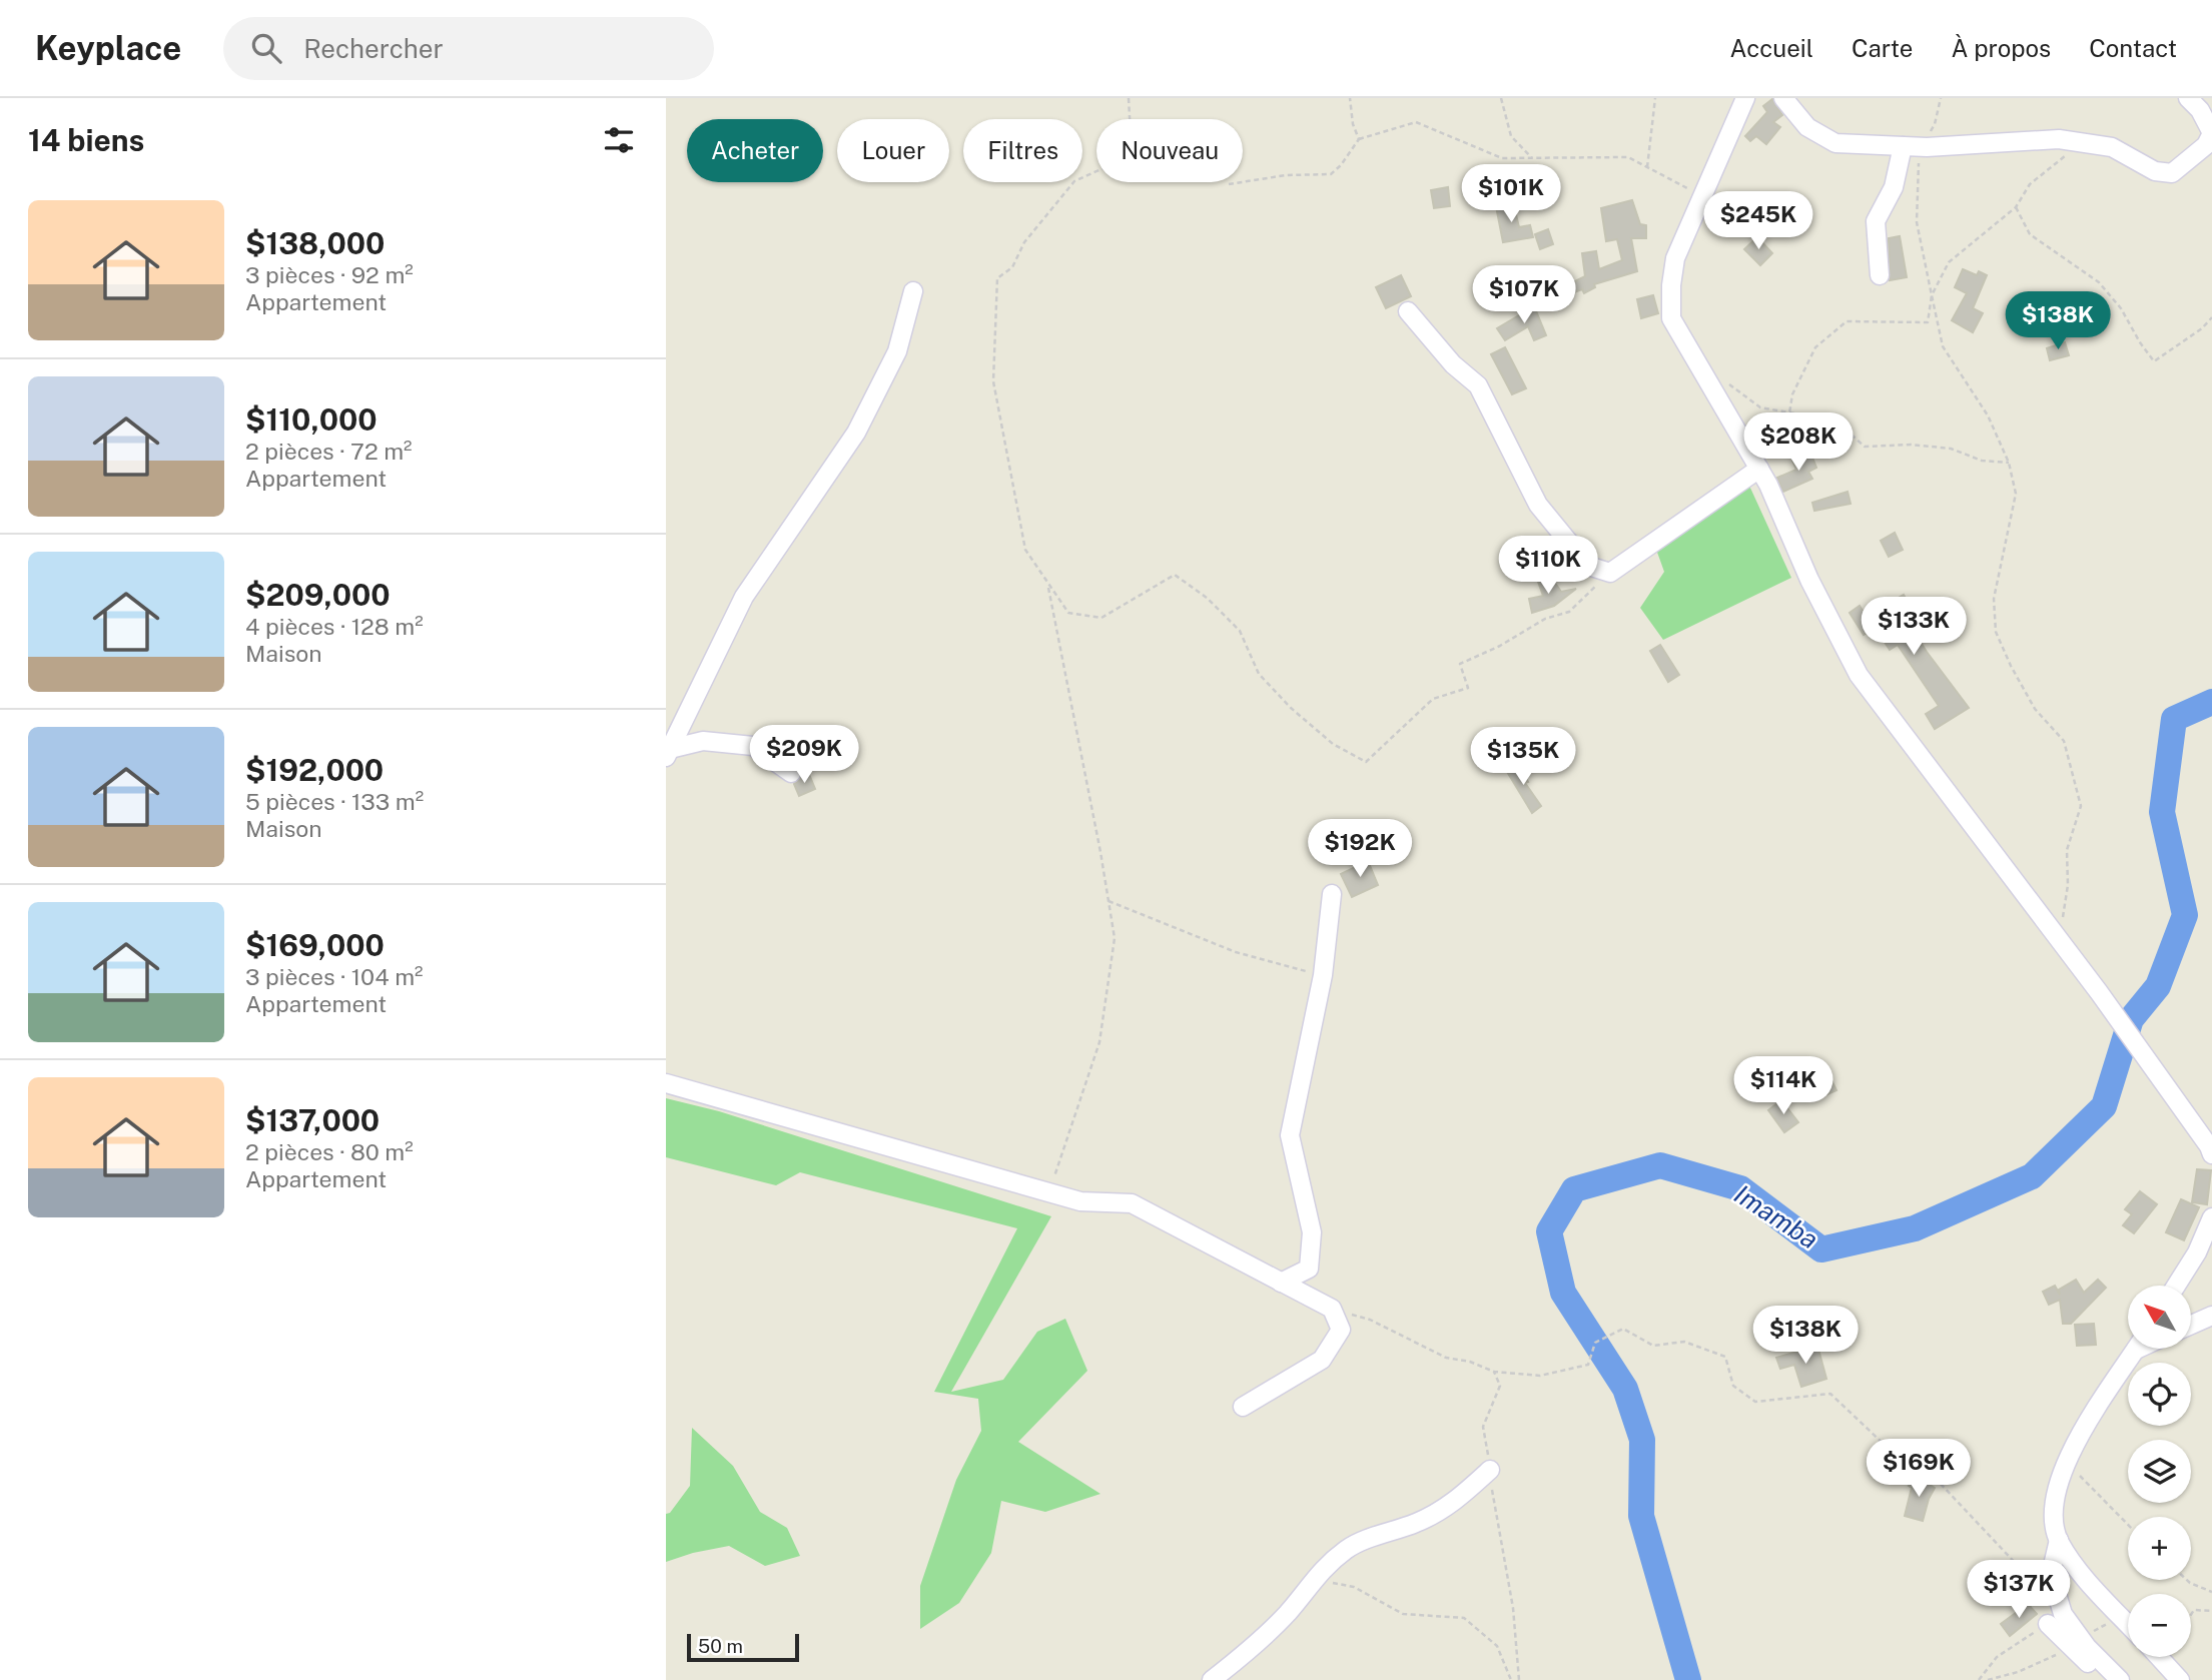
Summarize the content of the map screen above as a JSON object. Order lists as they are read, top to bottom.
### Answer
{
  "water": ["Imamba"],
  "scale_bar": "50 m",
  "north": "top left",
  "page": {
    "header": "Keyplace",
    "search": "Rechercher",
    "nav": [
      "Accueil",
      "Carte",
      "À propos",
      "Contact"
    ],
    "heading": "14 biens",
    "chip": [
      "Acheter",
      "Louer",
      "Filtres",
      "Nouveau"
    ],
    "price": [
      "$101K",
      "$245K",
      "$107K",
      "$138K",
      "$208K",
      "$110K",
      "$133K",
      "$209K",
      "$135K",
      "$192K",
      "$114K",
      "$138K",
      "$169K",
      "$137K"
    ],
    "list": [
      {
        "name": "$138,000",
        "note": "3 pièces · 92 m² · Appartement"
      },
      {
        "name": "$110,000",
        "note": "2 pièces · 72 m² · Appartement"
      },
      {
        "name": "$209,000",
        "note": "4 pièces · 128 m² · Maison"
      },
      {
        "name": "$192,000",
        "note": "5 pièces · 133 m² · Maison"
      },
      {
        "name": "$169,000",
        "note": "3 pièces · 104 m² · Appartement"
      },
      {
        "name": "$137,000",
        "note": "2 pièces · 80 m² · Appartement"
      }
    ],
    "map_buttons": ["+", "−"],
    "scale": "50 m"
  }
}
